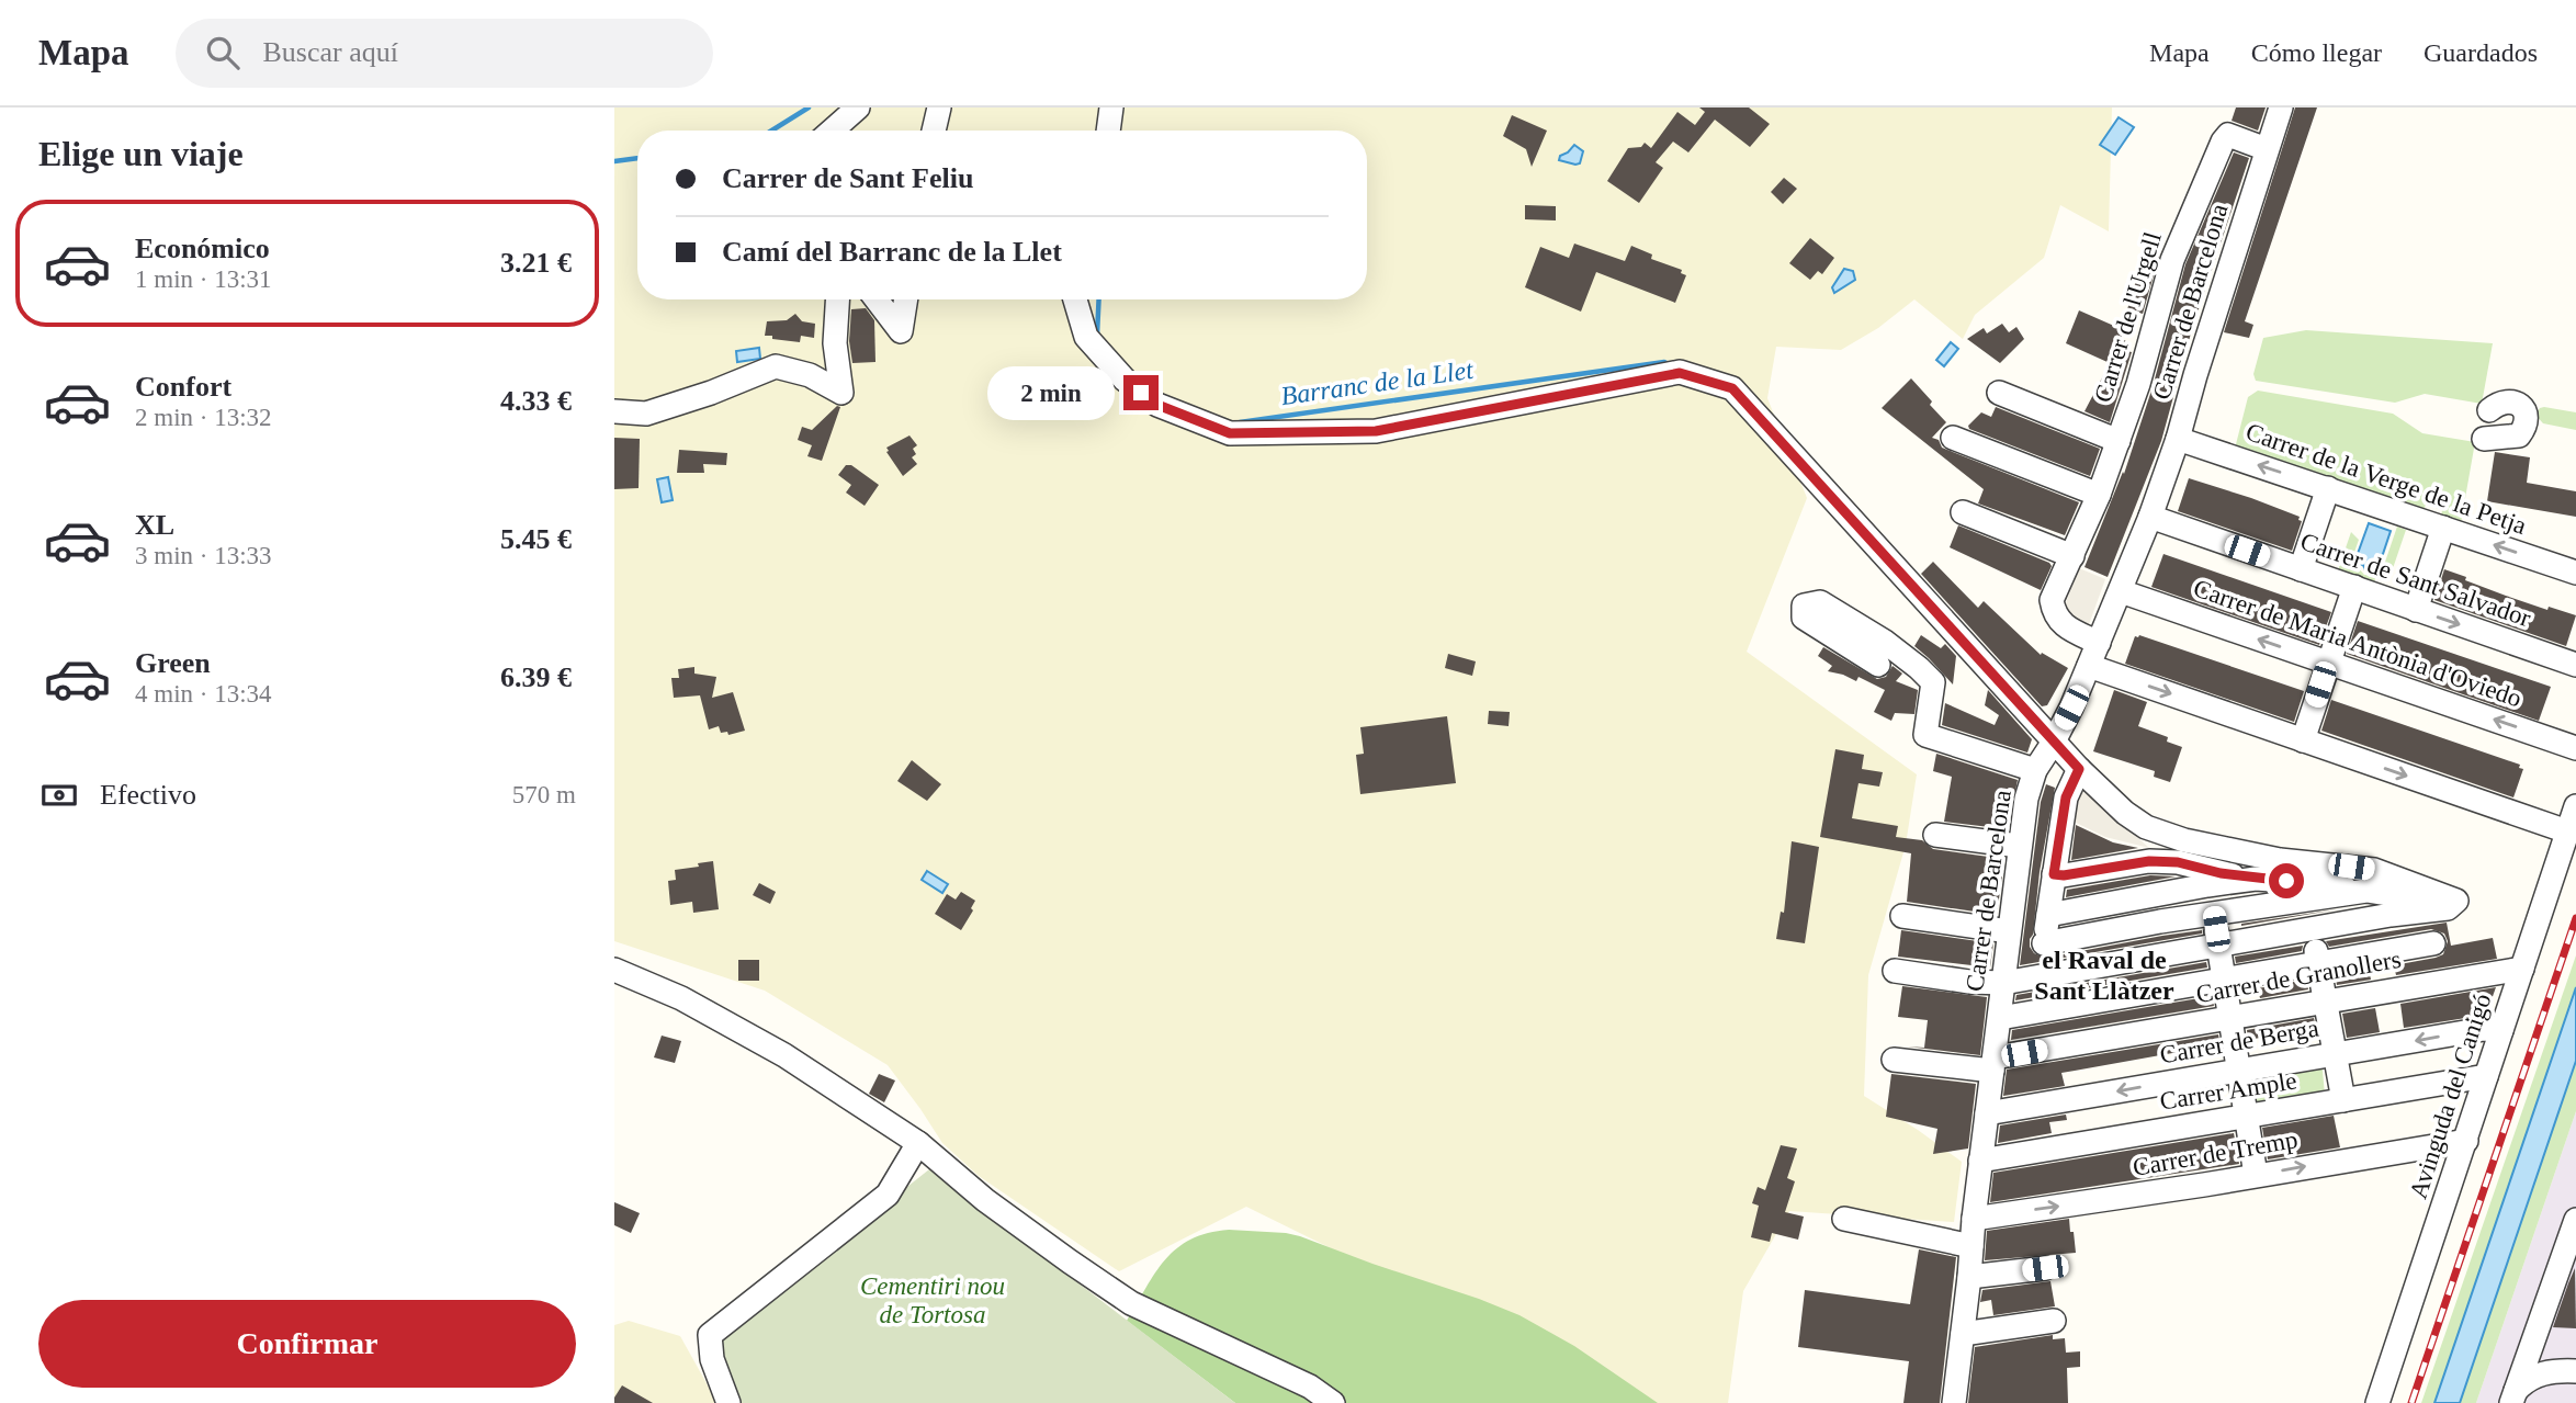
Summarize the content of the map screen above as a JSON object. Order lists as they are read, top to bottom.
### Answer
{
  "streets": {
    "street": [
      "Carrer de Barcelona",
      "Carrer de l'Urgell",
      "Carrer de la Verge de la Petja",
      "Carrer de Sant Salvador",
      "Carrer de Maria Antònia d'Oviedo",
      "Carrer de Granollers",
      "Carrer de Berga",
      "Carrer Ample",
      "Avinguda del Canigó",
      "Carrer de Tremp"
    ]
  },
  "crossings": [
    ["Carrer de Barcelona", "Carrer de l'Urgell"],
    ["Carrer de Barcelona", "Carrer de la Verge de la Petja"],
    ["Carrer de Barcelona", "Carrer de Sant Salvador"],
    ["Carrer de Barcelona", "Carrer de Maria Antònia d'Oviedo"],
    ["Carrer de Barcelona", "Carrer de Granollers"],
    ["Carrer de Barcelona", "Carrer de Berga"],
    ["Carrer de Barcelona", "Carrer Ample"],
    ["Carrer de Barcelona", "Carrer de Tremp"],
    ["Carrer de Granollers", "Avinguda del Canigó"],
    ["Carrer de Berga", "Avinguda del Canigó"],
    ["Carrer Ample", "Avinguda del Canigó"],
    ["Avinguda del Canigó", "Carrer de Tremp"]
  ],
  "one_way": ["Carrer de la Verge de la Petja"],
  "districts": ["el Raval de Sant Llàtzer"],
  "water": ["Barranc de la Llet"],
  "parks": ["Cementiri nou de Tortosa"],
  "page": {
    "header": "Mapa",
    "search": "Buscar aquí",
    "nav": ["Mapa", "Cómo llegar", "Guardados"],
    "heading": "Elige un viaje",
    "banner": ["Carrer de Sant Feliu", "Camí del Barranc de la Llet"],
    "list": [
      {
        "name": "Económico",
        "note": "1 min · 13:31",
        "value": "3.21 €"
      },
      {
        "name": "Confort",
        "note": "2 min · 13:32",
        "value": "4.33 €"
      },
      {
        "name": "XL",
        "note": "3 min · 13:33",
        "value": "5.45 €"
      },
      {
        "name": "Green",
        "note": "4 min · 13:34",
        "value": "6.39 €"
      }
    ],
    "bubble": "2 min",
    "pay": ["Efectivo", "570 m"],
    "buttons": "Confirmar"
  }
}
